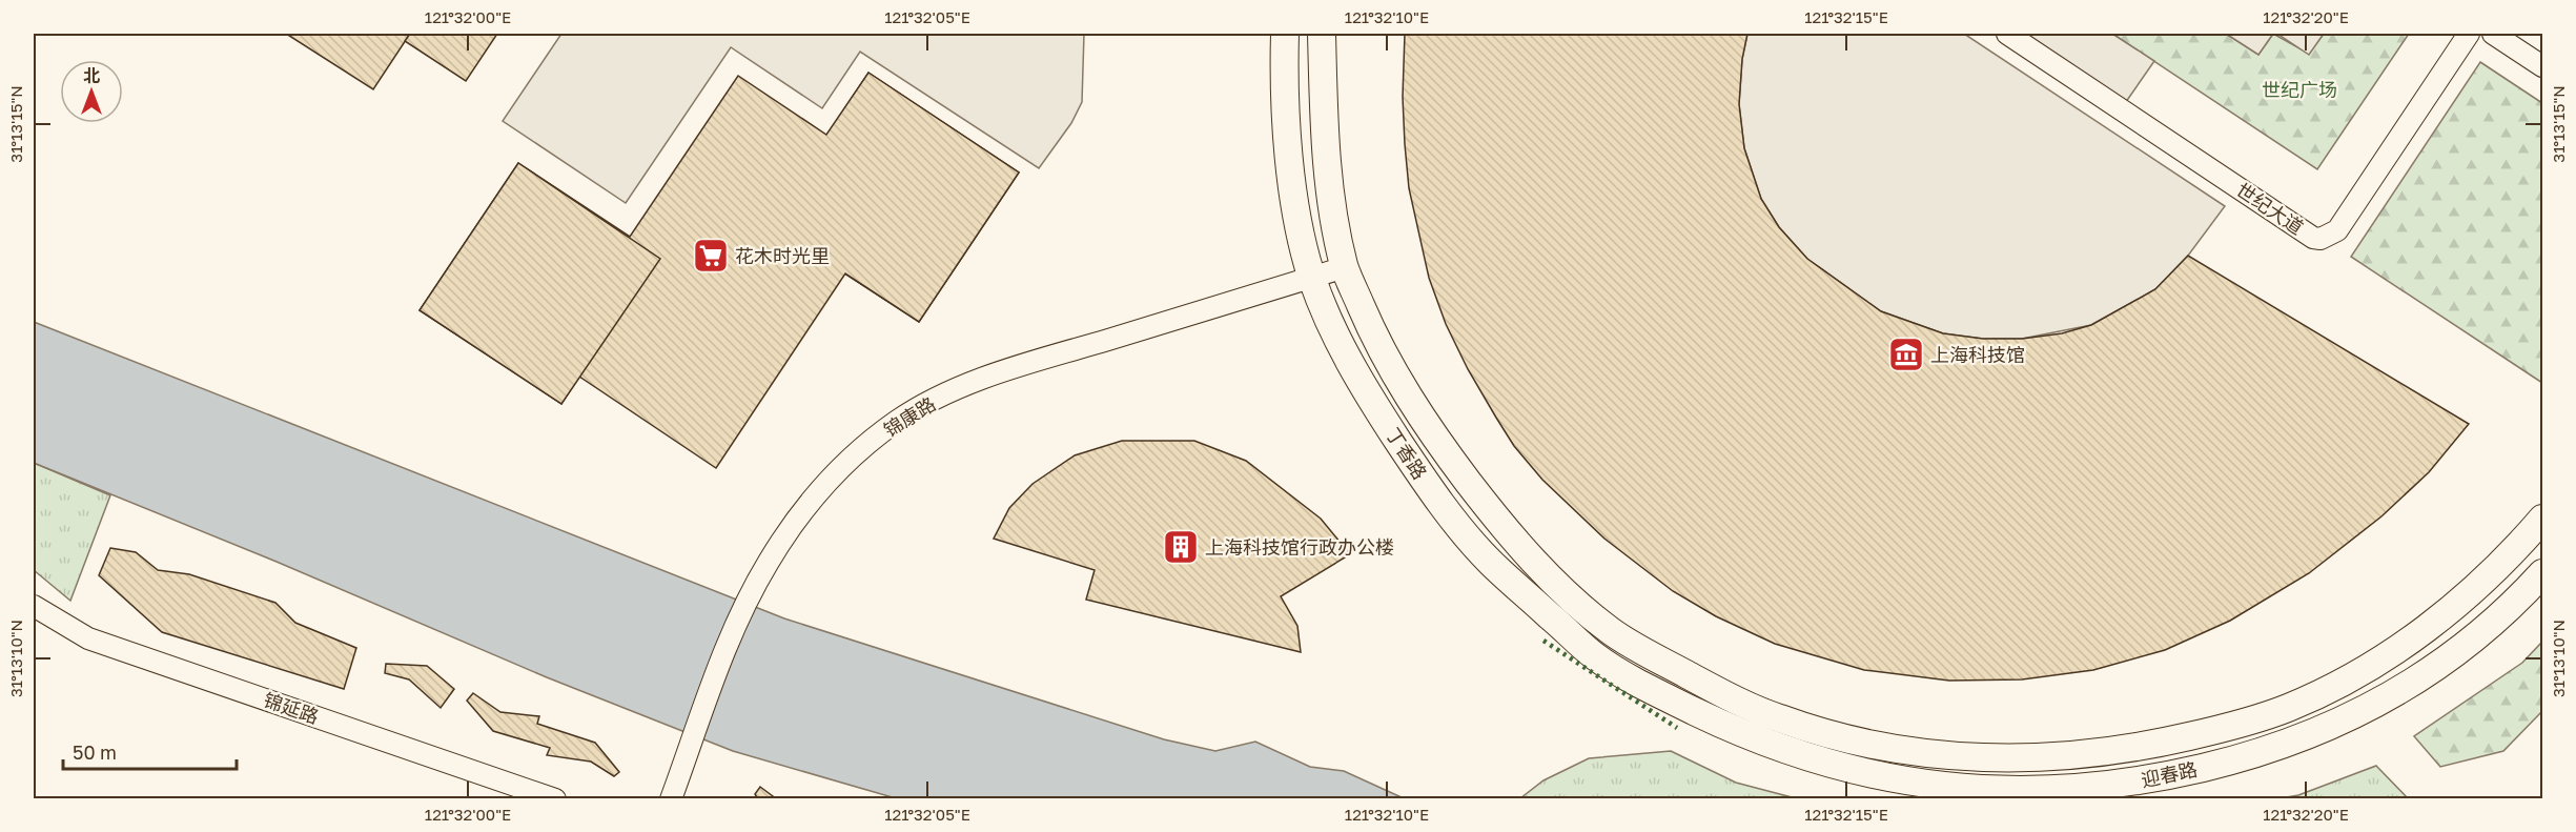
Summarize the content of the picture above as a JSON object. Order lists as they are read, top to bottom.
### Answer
{
  "streets": {
    "street": [
      "世纪大道",
      "锦康路",
      "丁香路",
      "锦延路",
      "迎春路"
    ]
  },
  "crossings": [
    ["锦康路", "丁香路"],
    ["丁香路", "迎春路"]
  ],
  "parks": ["世纪广场"],
  "places": {
    "supermarket": ["花木时光里"],
    "museum": ["上海科技馆"],
    "building": ["上海科技馆行政办公楼"]
  },
  "scale_bar": "50 m",
  "north": "top",
  "coordinates": [
    "121°32'00\"E",
    "121°32'05\"E",
    "121°32'10\"E",
    "121°32'15\"E",
    "121°32'20\"E",
    "31°13'15\"N",
    "31°13'10\"N"
  ]
}
